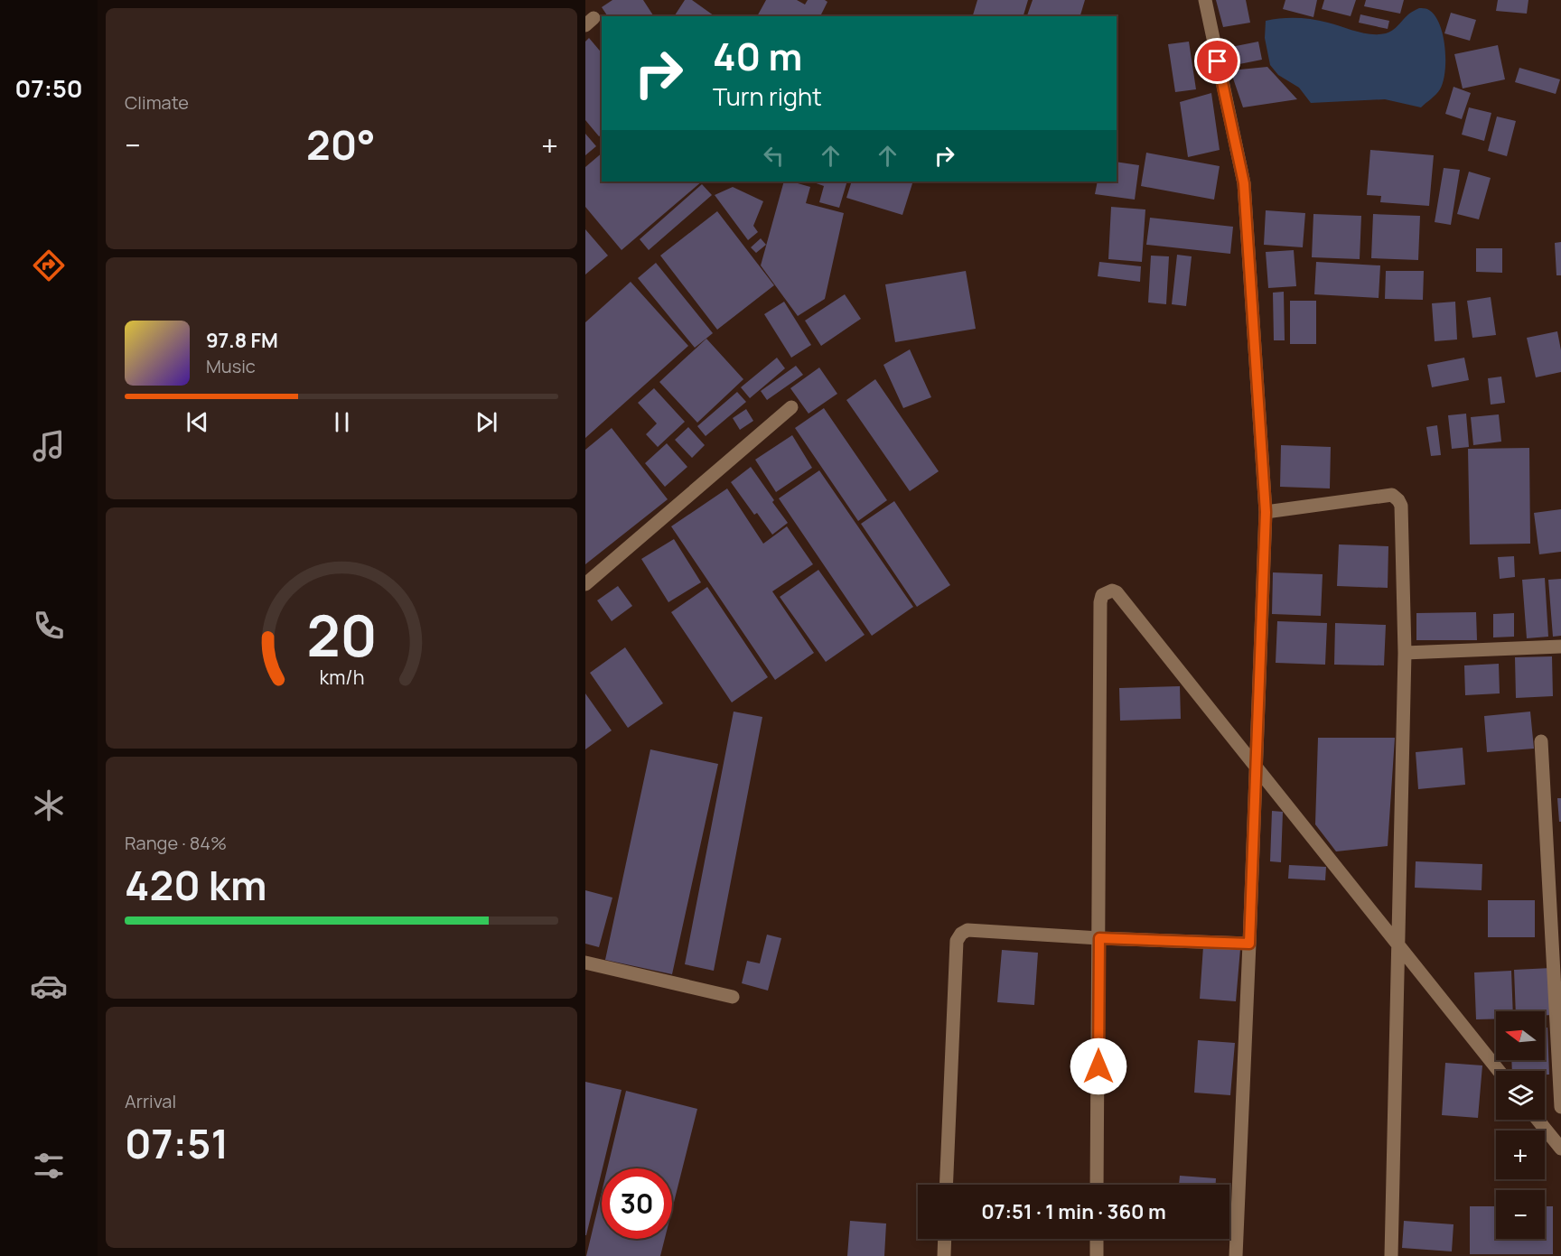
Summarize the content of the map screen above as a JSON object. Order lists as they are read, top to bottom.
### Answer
{
  "north": "left",
  "page": {
    "tabs": "07:50",
    "tile": [
      "Climate",
      ["Range · 84%", "420 km"],
      ["Arrival", "07:51"]
    ],
    "turn": ["40 m", "Turn right"],
    "heat": ["−", "20°", "+"],
    "song": ["97.8 FM", "Music"],
    "map_buttons": ["+", "−"],
    "limit": "30",
    "trip": "07:51 · 1 min · 360 m",
    "gauge": ["20", "km/h"]
  }
}
